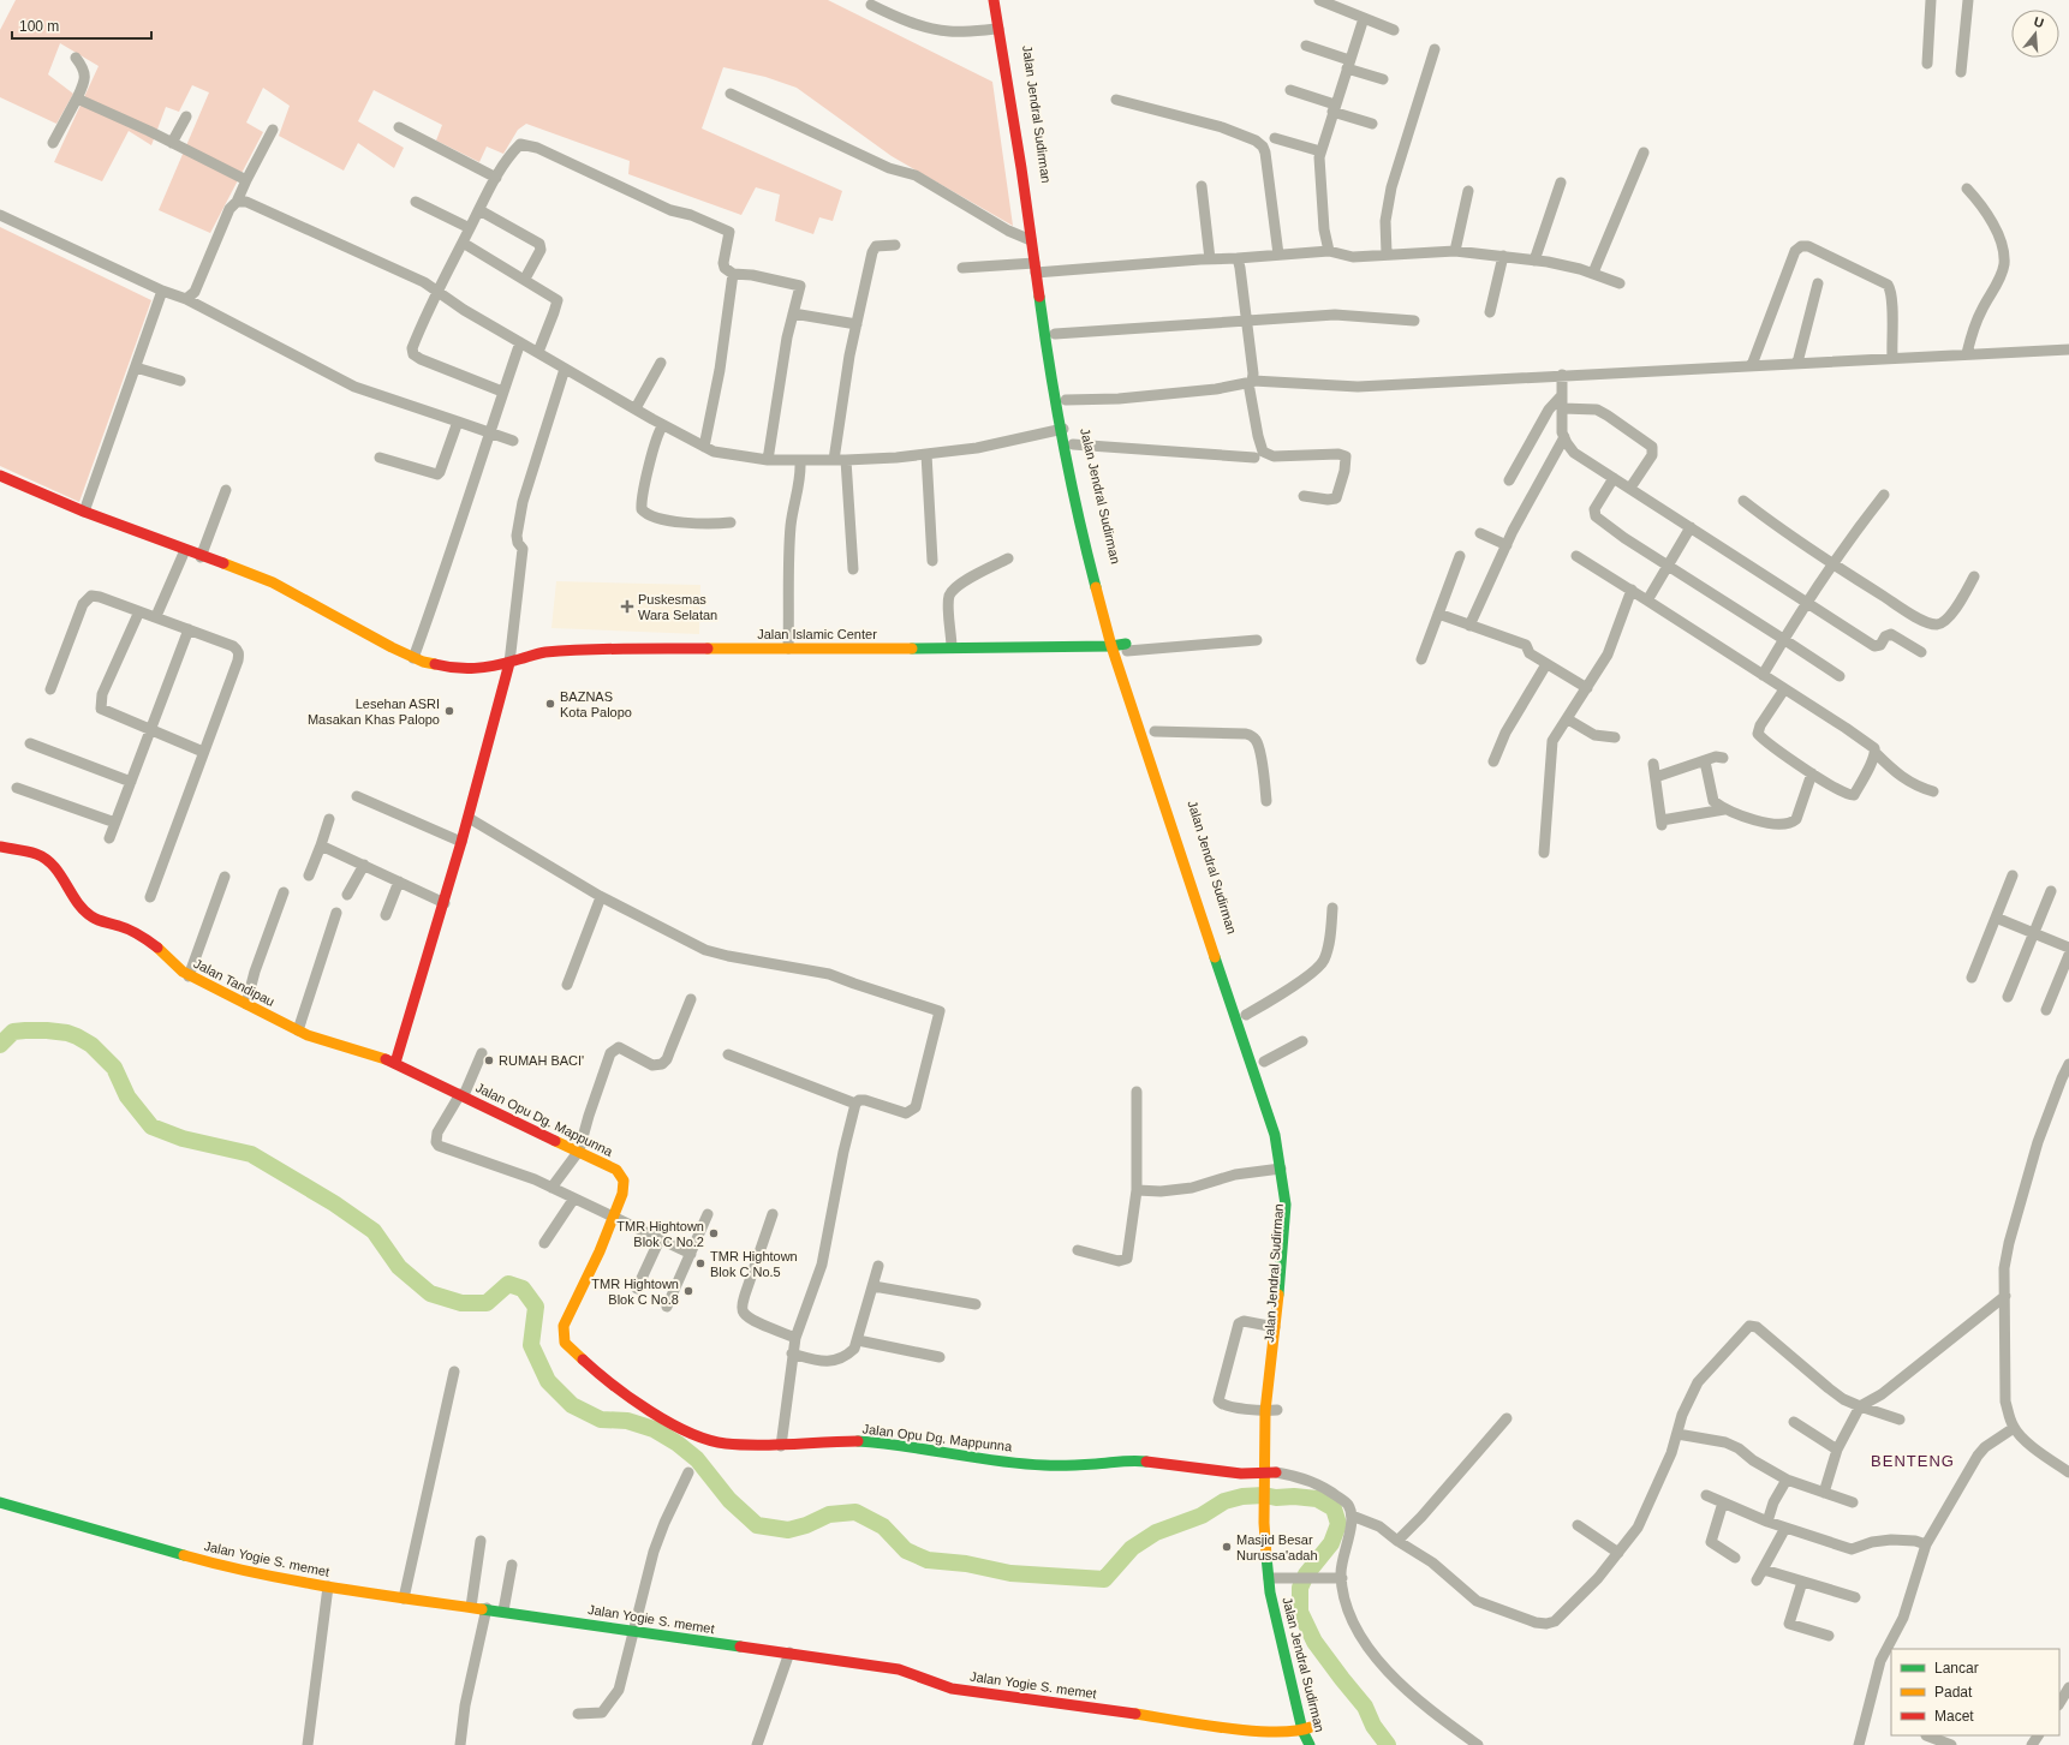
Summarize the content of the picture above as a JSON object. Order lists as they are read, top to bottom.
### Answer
{
  "streets": {
    "main road": [
      "Jalan Jendral Sudirman",
      "Jalan Islamic Center",
      "Jalan Tandipau",
      "Jalan Opu Dg. Mappunna",
      "Jalan Yogie S. memet"
    ]
  },
  "crossings": [
    ["Jalan Jendral Sudirman", "Jalan Islamic Center"],
    ["Jalan Jendral Sudirman", "Jalan Opu Dg. Mappunna"],
    ["Jalan Jendral Sudirman", "Jalan Yogie S. memet"],
    ["Jalan Tandipau", "Jalan Opu Dg. Mappunna"]
  ],
  "districts": ["BENTENG"],
  "places": {
    "health": ["Puskesmas Wara Selatan"],
    "other": [
      "BAZNAS Kota Palopo",
      "Lesehan ASRI Masakan Khas Palopo",
      "RUMAH BACI'",
      "TMR Hightown Blok C No.2",
      "TMR Hightown Blok C No.5",
      "TMR Hightown Blok C No.8",
      "Masjid Besar Nurussa'adah"
    ]
  },
  "legend": ["Lancar", "Padat", "Macet"],
  "scale_bar": "100 m",
  "north": "top"
}
